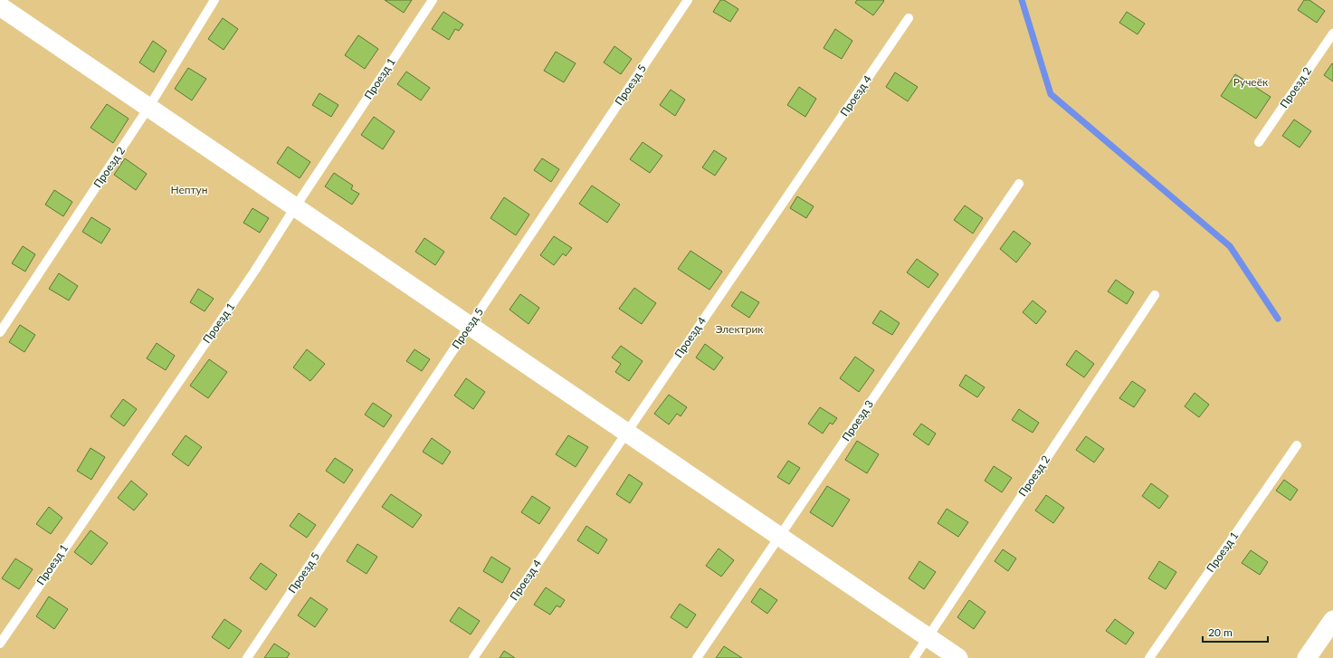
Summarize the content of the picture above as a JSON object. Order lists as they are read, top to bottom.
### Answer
{
  "streets": {
    "lane": [
      "Проезд 1",
      "Проезд 5",
      "Проезд 2",
      "Проезд 4",
      "Проезд 3"
    ]
  },
  "parks": ["Ручеёк", "Нептун", "Электрик"],
  "scale_bar": "20 m"
}
